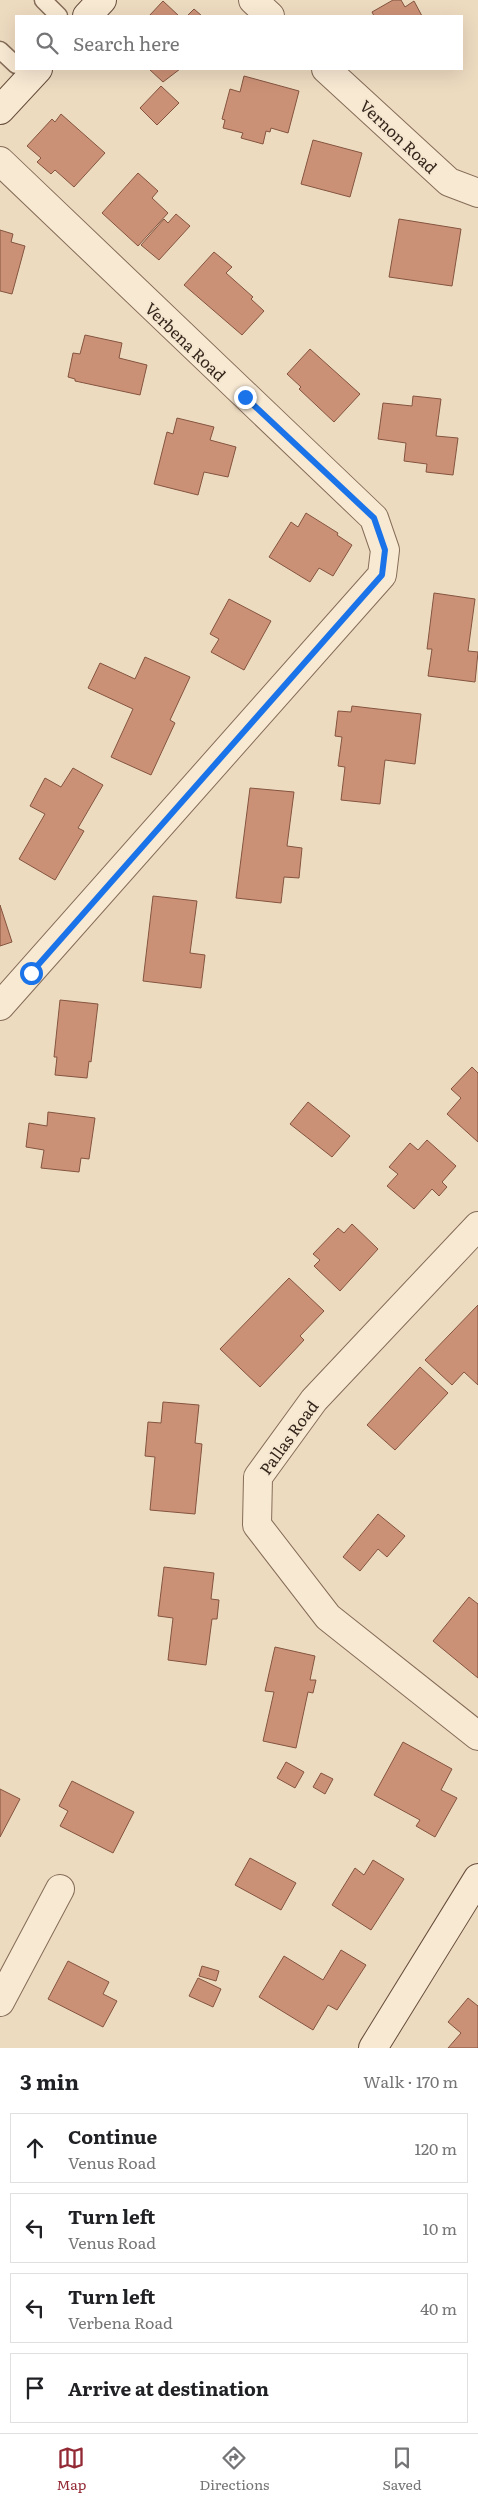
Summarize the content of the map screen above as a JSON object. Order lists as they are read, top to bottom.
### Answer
{
  "streets": {
    "street": ["Vernon Road", "Verbena Road", "Pallas Road"]
  },
  "page": {
    "search": "Search here",
    "heading": ["3 min", "Walk · 170 m"],
    "list": [
      ["Continue", "Venus Road", "120 m"],
      ["Turn left", "Venus Road", "10 m"],
      ["Turn left", "Verbena Road", "40 m"],
      "Arrive at destination"
    ],
    "nav": ["Map", "Directions", "Saved"]
  }
}
